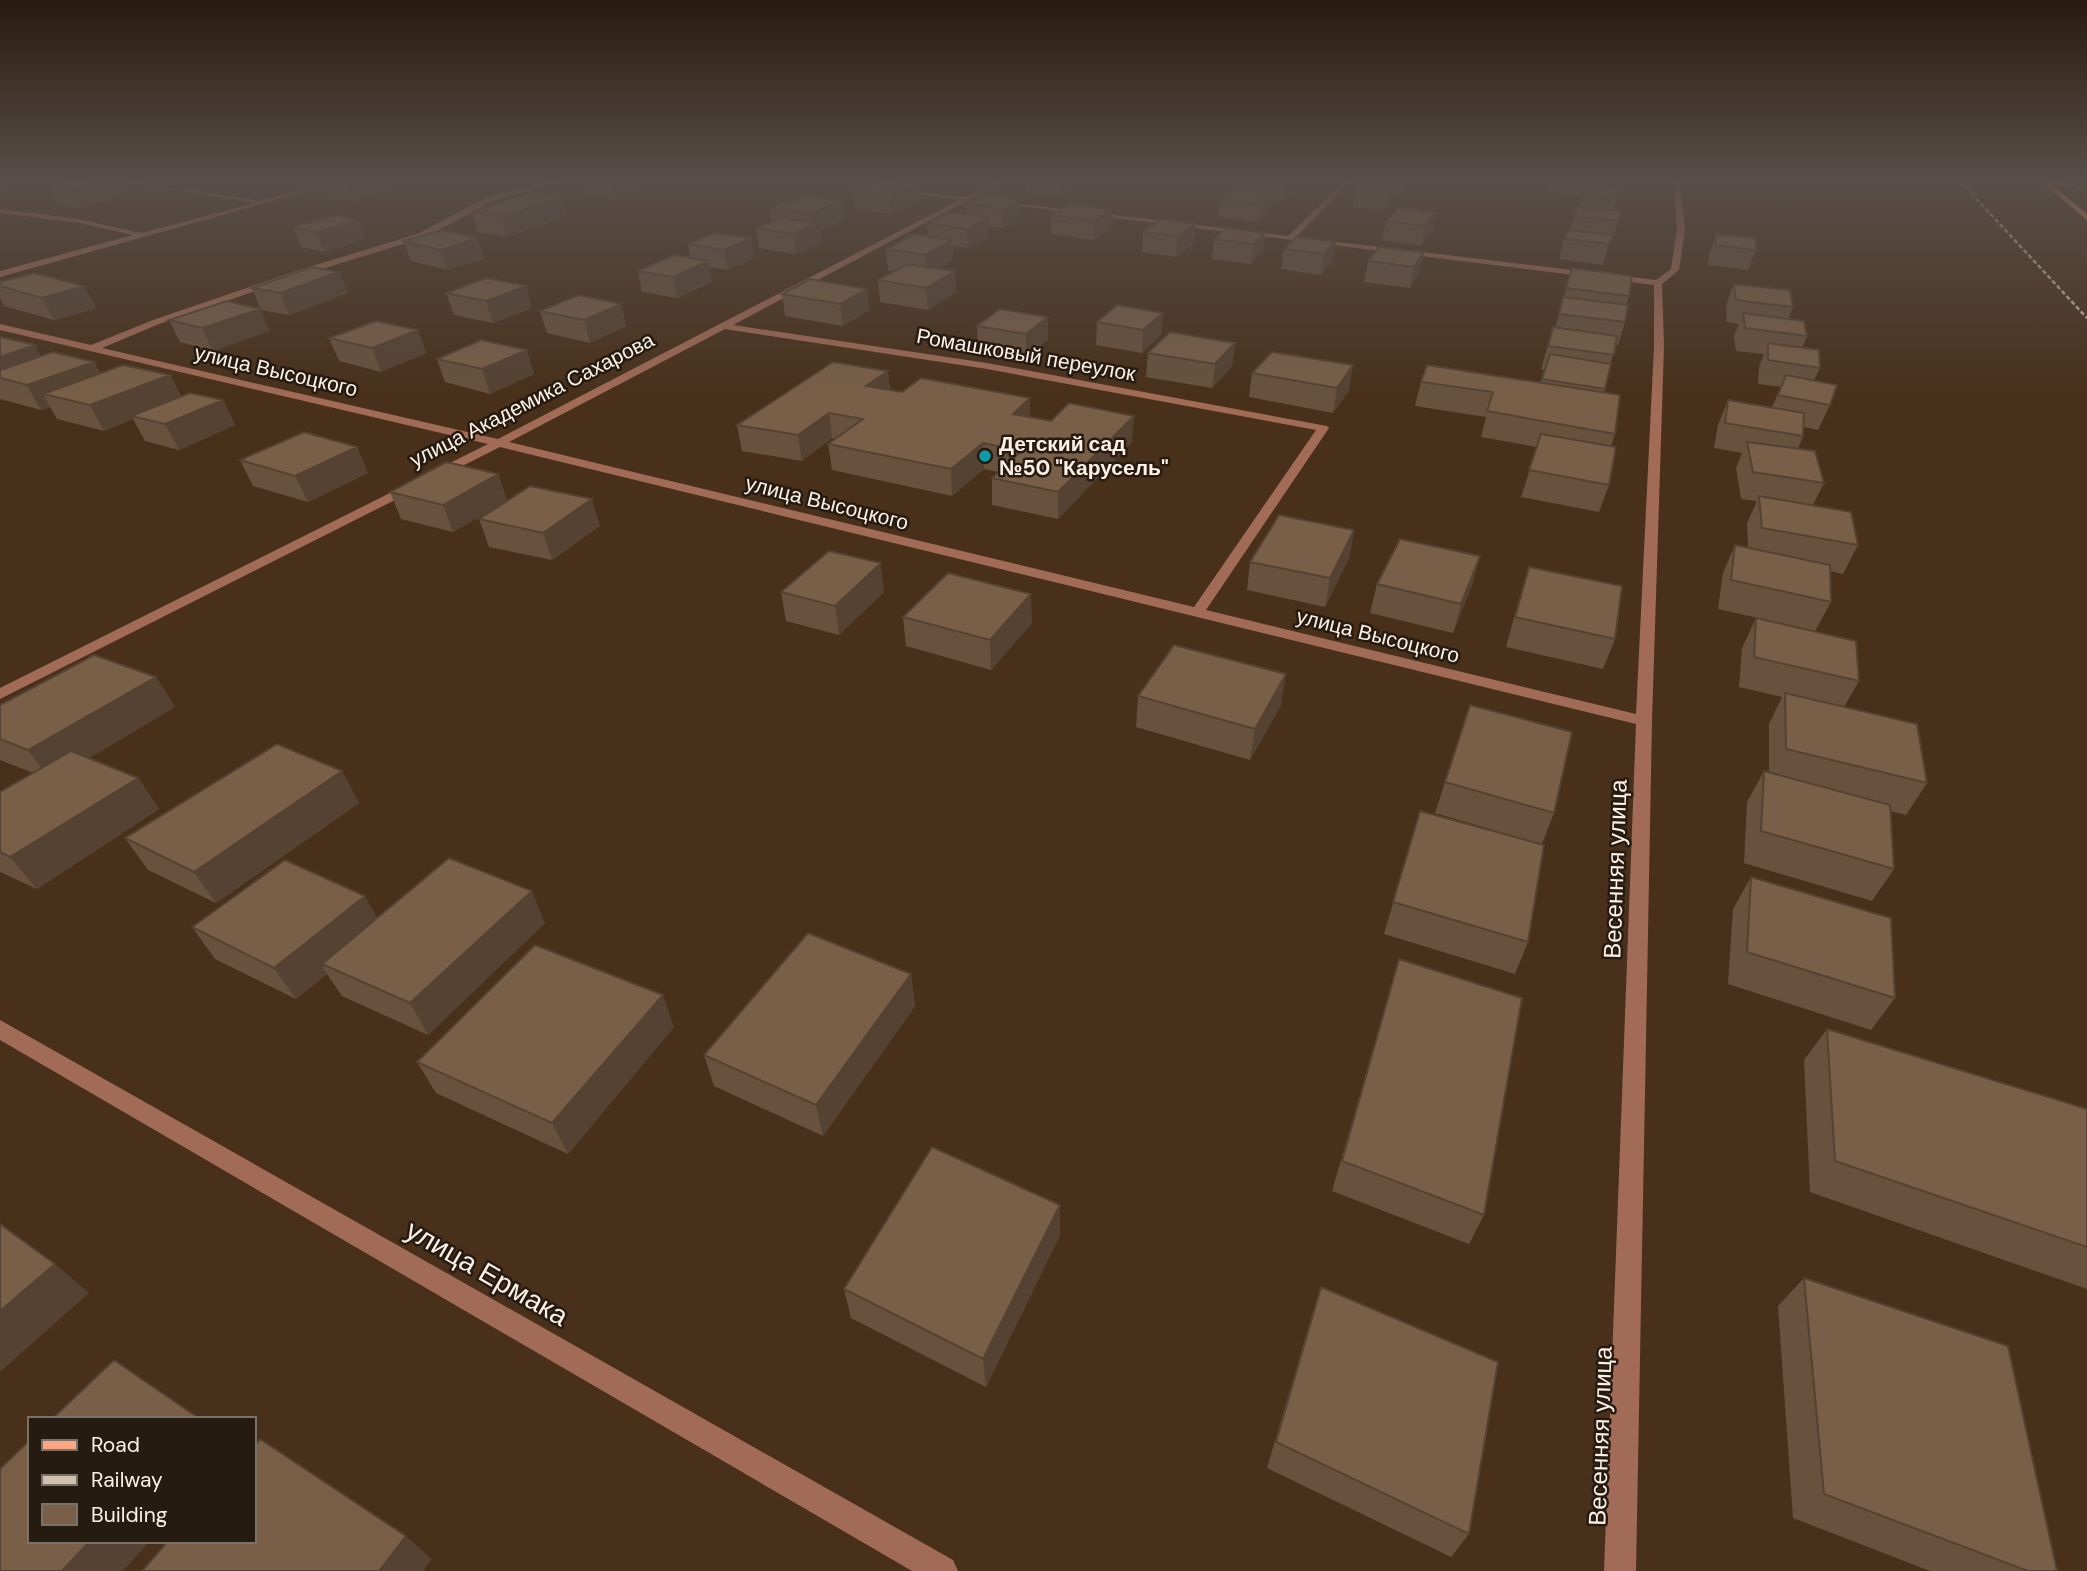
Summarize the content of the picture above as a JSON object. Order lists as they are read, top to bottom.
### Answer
{
  "streets": {
    "street": [
      "Ромашковый переулок",
      "улица Высоцкого",
      "улица Академика Сахарова",
      "Весенняя улица",
      "улица Ермака"
    ]
  },
  "crossings": [
    ["Ромашковый переулок", "улица Высоцкого"],
    ["Ромашковый переулок", "улица Академика Сахарова"],
    ["улица Высоцкого", "улица Академика Сахарова"],
    ["улица Высоцкого", "Весенняя улица"]
  ],
  "places": ["Детский сад №50 \"Карусель\""],
  "legend": ["Road", "Railway", "Building"]
}
